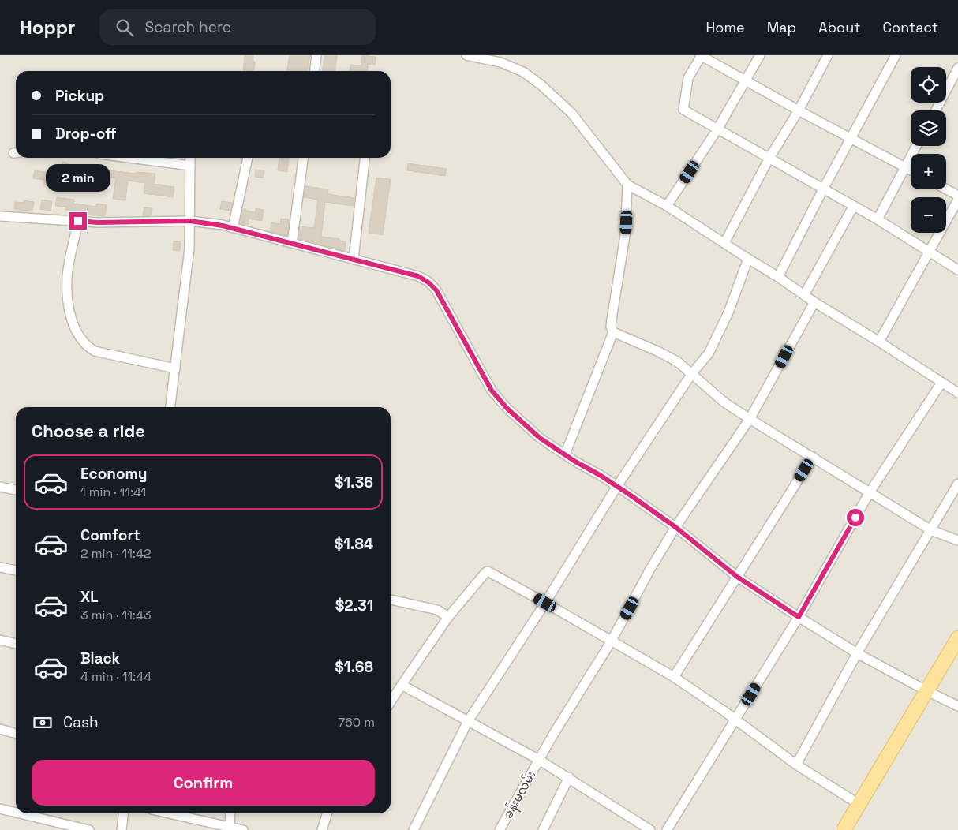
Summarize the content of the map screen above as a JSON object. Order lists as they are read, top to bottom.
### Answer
{
  "streets": {
    "street": ["ခန်းမလမ်း"]
  },
  "page": {
    "header": "Hoppr",
    "search": "Search here",
    "nav": [
      "Home",
      "Map",
      "About",
      "Contact"
    ],
    "map_buttons": ["+", "−"],
    "banner": ["Pickup", "Drop-off"],
    "bubble": "2 min",
    "heading": "Choose a ride",
    "list": [
      {
        "name": "Economy",
        "note": "1 min · 11:41",
        "value": "$1.36"
      },
      {
        "name": "Comfort",
        "note": "2 min · 11:42",
        "value": "$1.84"
      },
      {
        "name": "XL",
        "note": "3 min · 11:43",
        "value": "$2.31"
      },
      {
        "name": "Black",
        "note": "4 min · 11:44",
        "value": "$1.68"
      }
    ],
    "pay": ["Cash", "760 m"],
    "buttons": "Confirm"
  }
}
